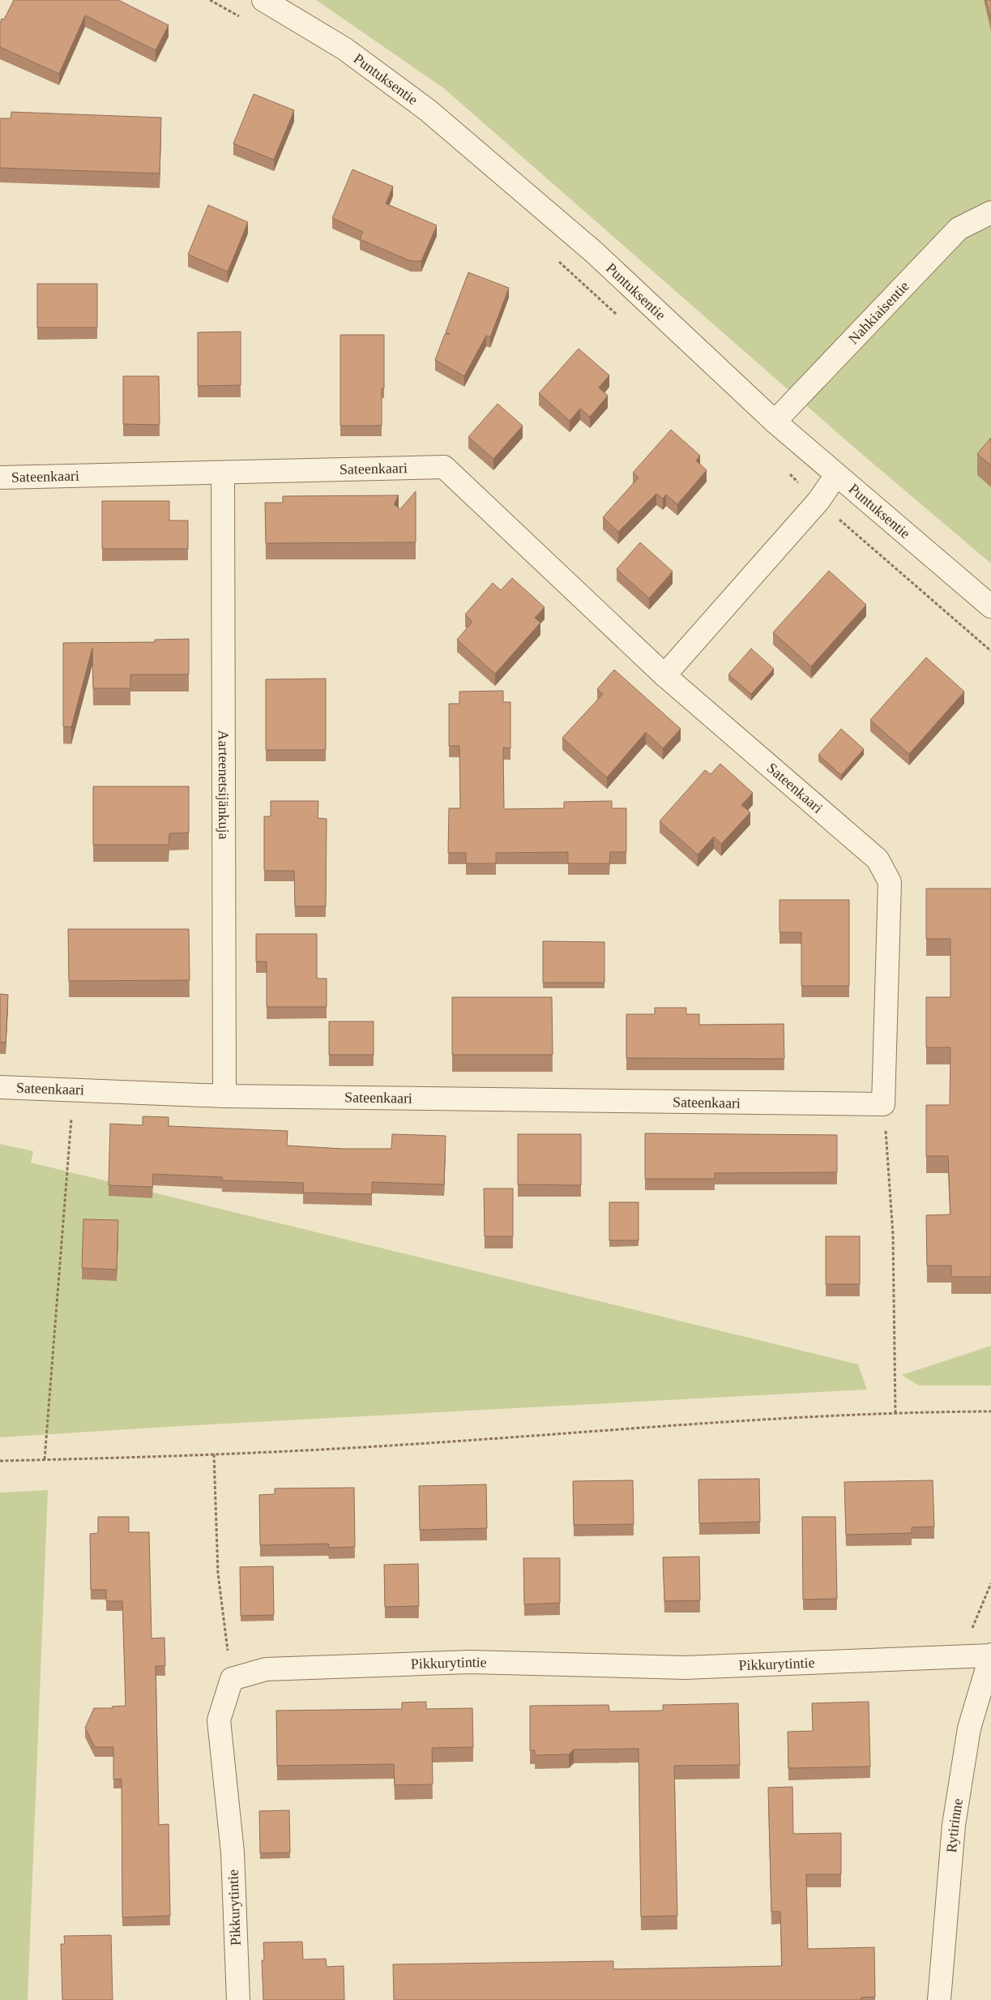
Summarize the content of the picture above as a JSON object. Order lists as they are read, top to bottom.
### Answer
{
  "streets": {
    "street": [
      "Puntuksentie",
      "Nahkiaisentie",
      "Sateenkaari",
      "Aarteenetsijänkuja",
      "Pikkurytintie",
      "Rytirinne"
    ]
  },
  "crossings": [
    ["Puntuksentie", "Nahkiaisentie"],
    ["Sateenkaari", "Aarteenetsijänkuja"],
    ["Pikkurytintie", "Rytirinne"]
  ]
}
